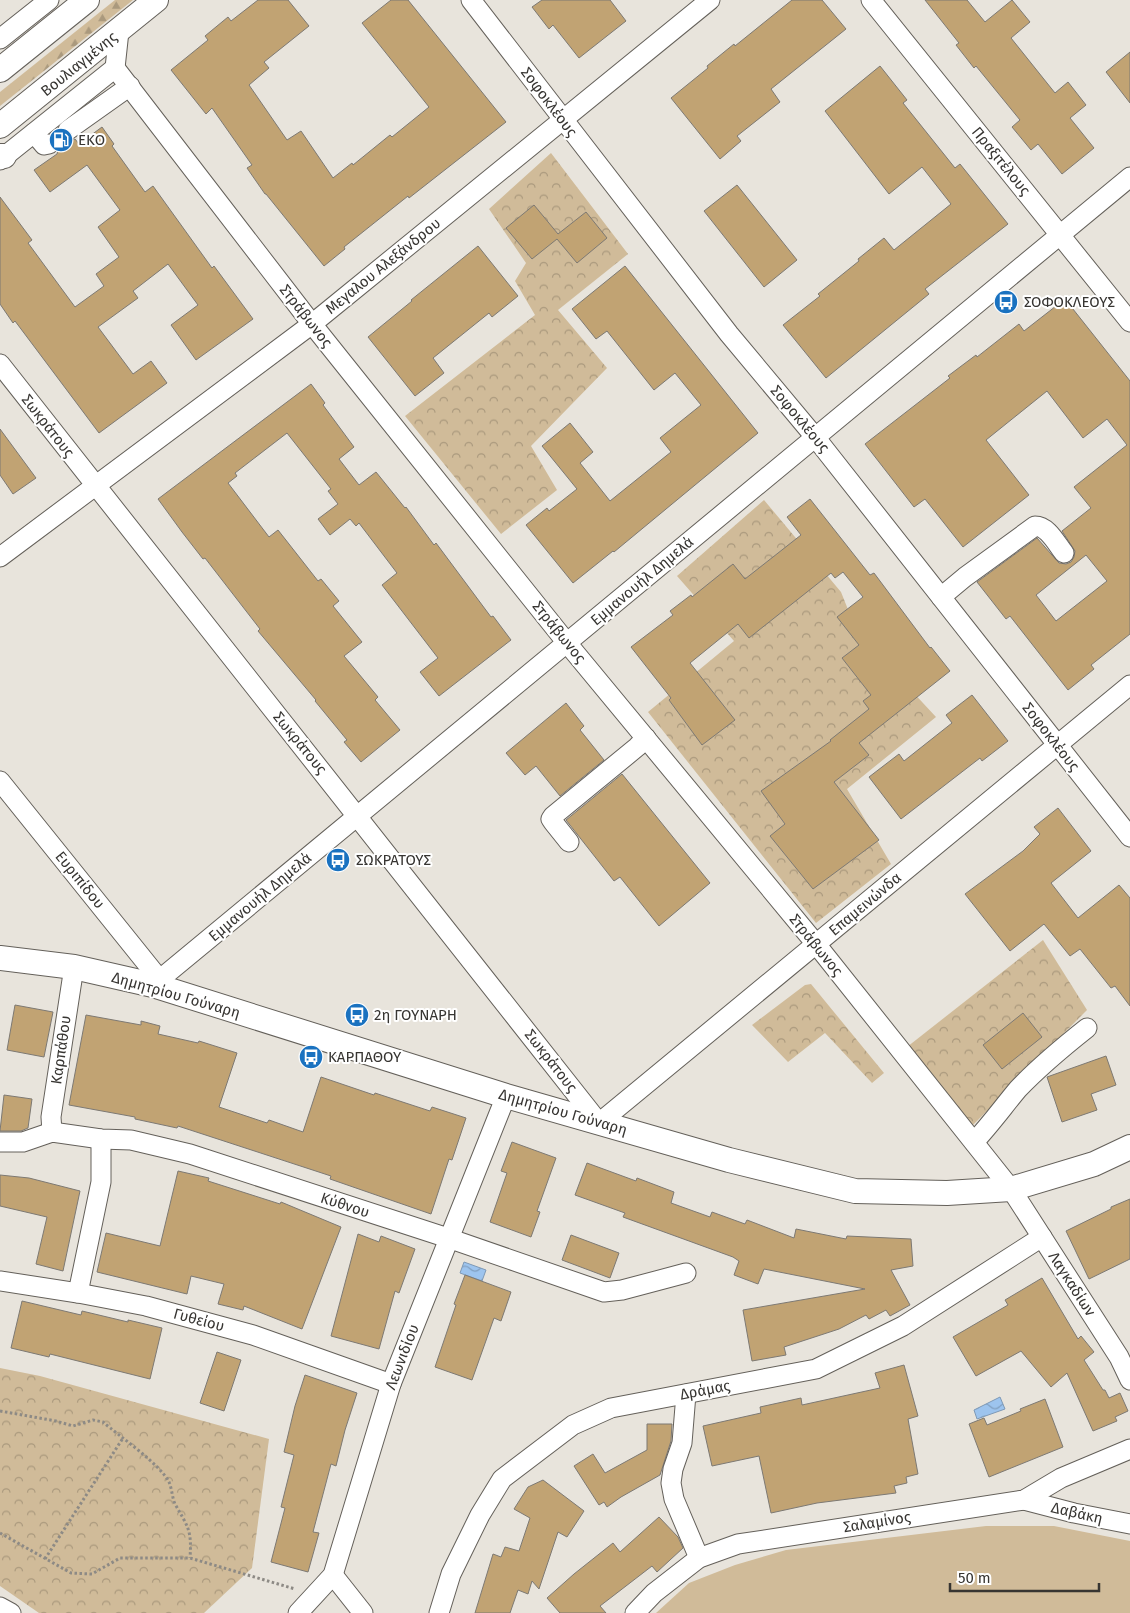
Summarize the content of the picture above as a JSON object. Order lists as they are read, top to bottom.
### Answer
{
  "streets": {
    "main road": ["Βουλιαγμένης", "Δημητρίου Γούναρη"],
    "street": [
      "Σοφοκλέους",
      "Πραξιτέλους",
      "Μεγαλου Αλεξάνδρου",
      "Στράβωνος",
      "Σωκράτους",
      "Εμμανουήλ Δημελά",
      "Ευριπίδου",
      "Επαμεινώνδα",
      "Καρπάθου",
      "Κύθνου",
      "Λαγκαδίων",
      "Γυθείου",
      "Λεωνιδίου",
      "Δράμας",
      "Δαβάκη",
      "Σαλαμίνος"
    ]
  },
  "crossings": [
    ["Σοφοκλέους", "Μεγαλου Αλεξάνδρου"],
    ["Σοφοκλέους", "Εμμανουήλ Δημελά"],
    ["Σοφοκλέους", "Επαμεινώνδα"],
    ["Πραξιτέλους", "Εμμανουήλ Δημελά"],
    ["Μεγαλου Αλεξάνδρου", "Στράβωνος"],
    ["Μεγαλου Αλεξάνδρου", "Σωκράτους"],
    ["Στράβωνος", "Εμμανουήλ Δημελά"],
    ["Στράβωνος", "Επαμεινώνδα"],
    ["Στράβωνος", "Δημητρίου Γούναρη"],
    ["Στράβωνος", "Λαγκαδίων"],
    ["Σωκράτους", "Εμμανουήλ Δημελά"],
    ["Σωκράτους", "Επαμεινώνδα"],
    ["Σωκράτους", "Δημητρίου Γούναρη"],
    ["Εμμανουήλ Δημελά", "Ευριπίδου"],
    ["Εμμανουήλ Δημελά", "Δημητρίου Γούναρη"],
    ["Ευριπίδου", "Δημητρίου Γούναρη"],
    ["Επαμεινώνδα", "Δημητρίου Γούναρη"],
    ["Δημητρίου Γούναρη", "Καρπάθου"],
    ["Δημητρίου Γούναρη", "Λαγκαδίων"],
    ["Δημητρίου Γούναρη", "Λεωνιδίου"],
    ["Καρπάθου", "Κύθνου"],
    ["Κύθνου", "Λεωνιδίου"],
    ["Λαγκαδίων", "Δράμας"],
    ["Γυθείου", "Λεωνιδίου"],
    ["Δαβάκη", "Σαλαμίνος"]
  ],
  "places": {
    "fuel station": ["EKO"],
    "bus stop": [
      "ΣΟΦΟΚΛΕΟΥΣ",
      "ΣΩΚΡΑΤΟΥΣ",
      "2η ΓΟΥΝΑΡΗ",
      "ΚΑΡΠΑΘΟΥ"
    ]
  },
  "scale_bar": "50 m"
}
